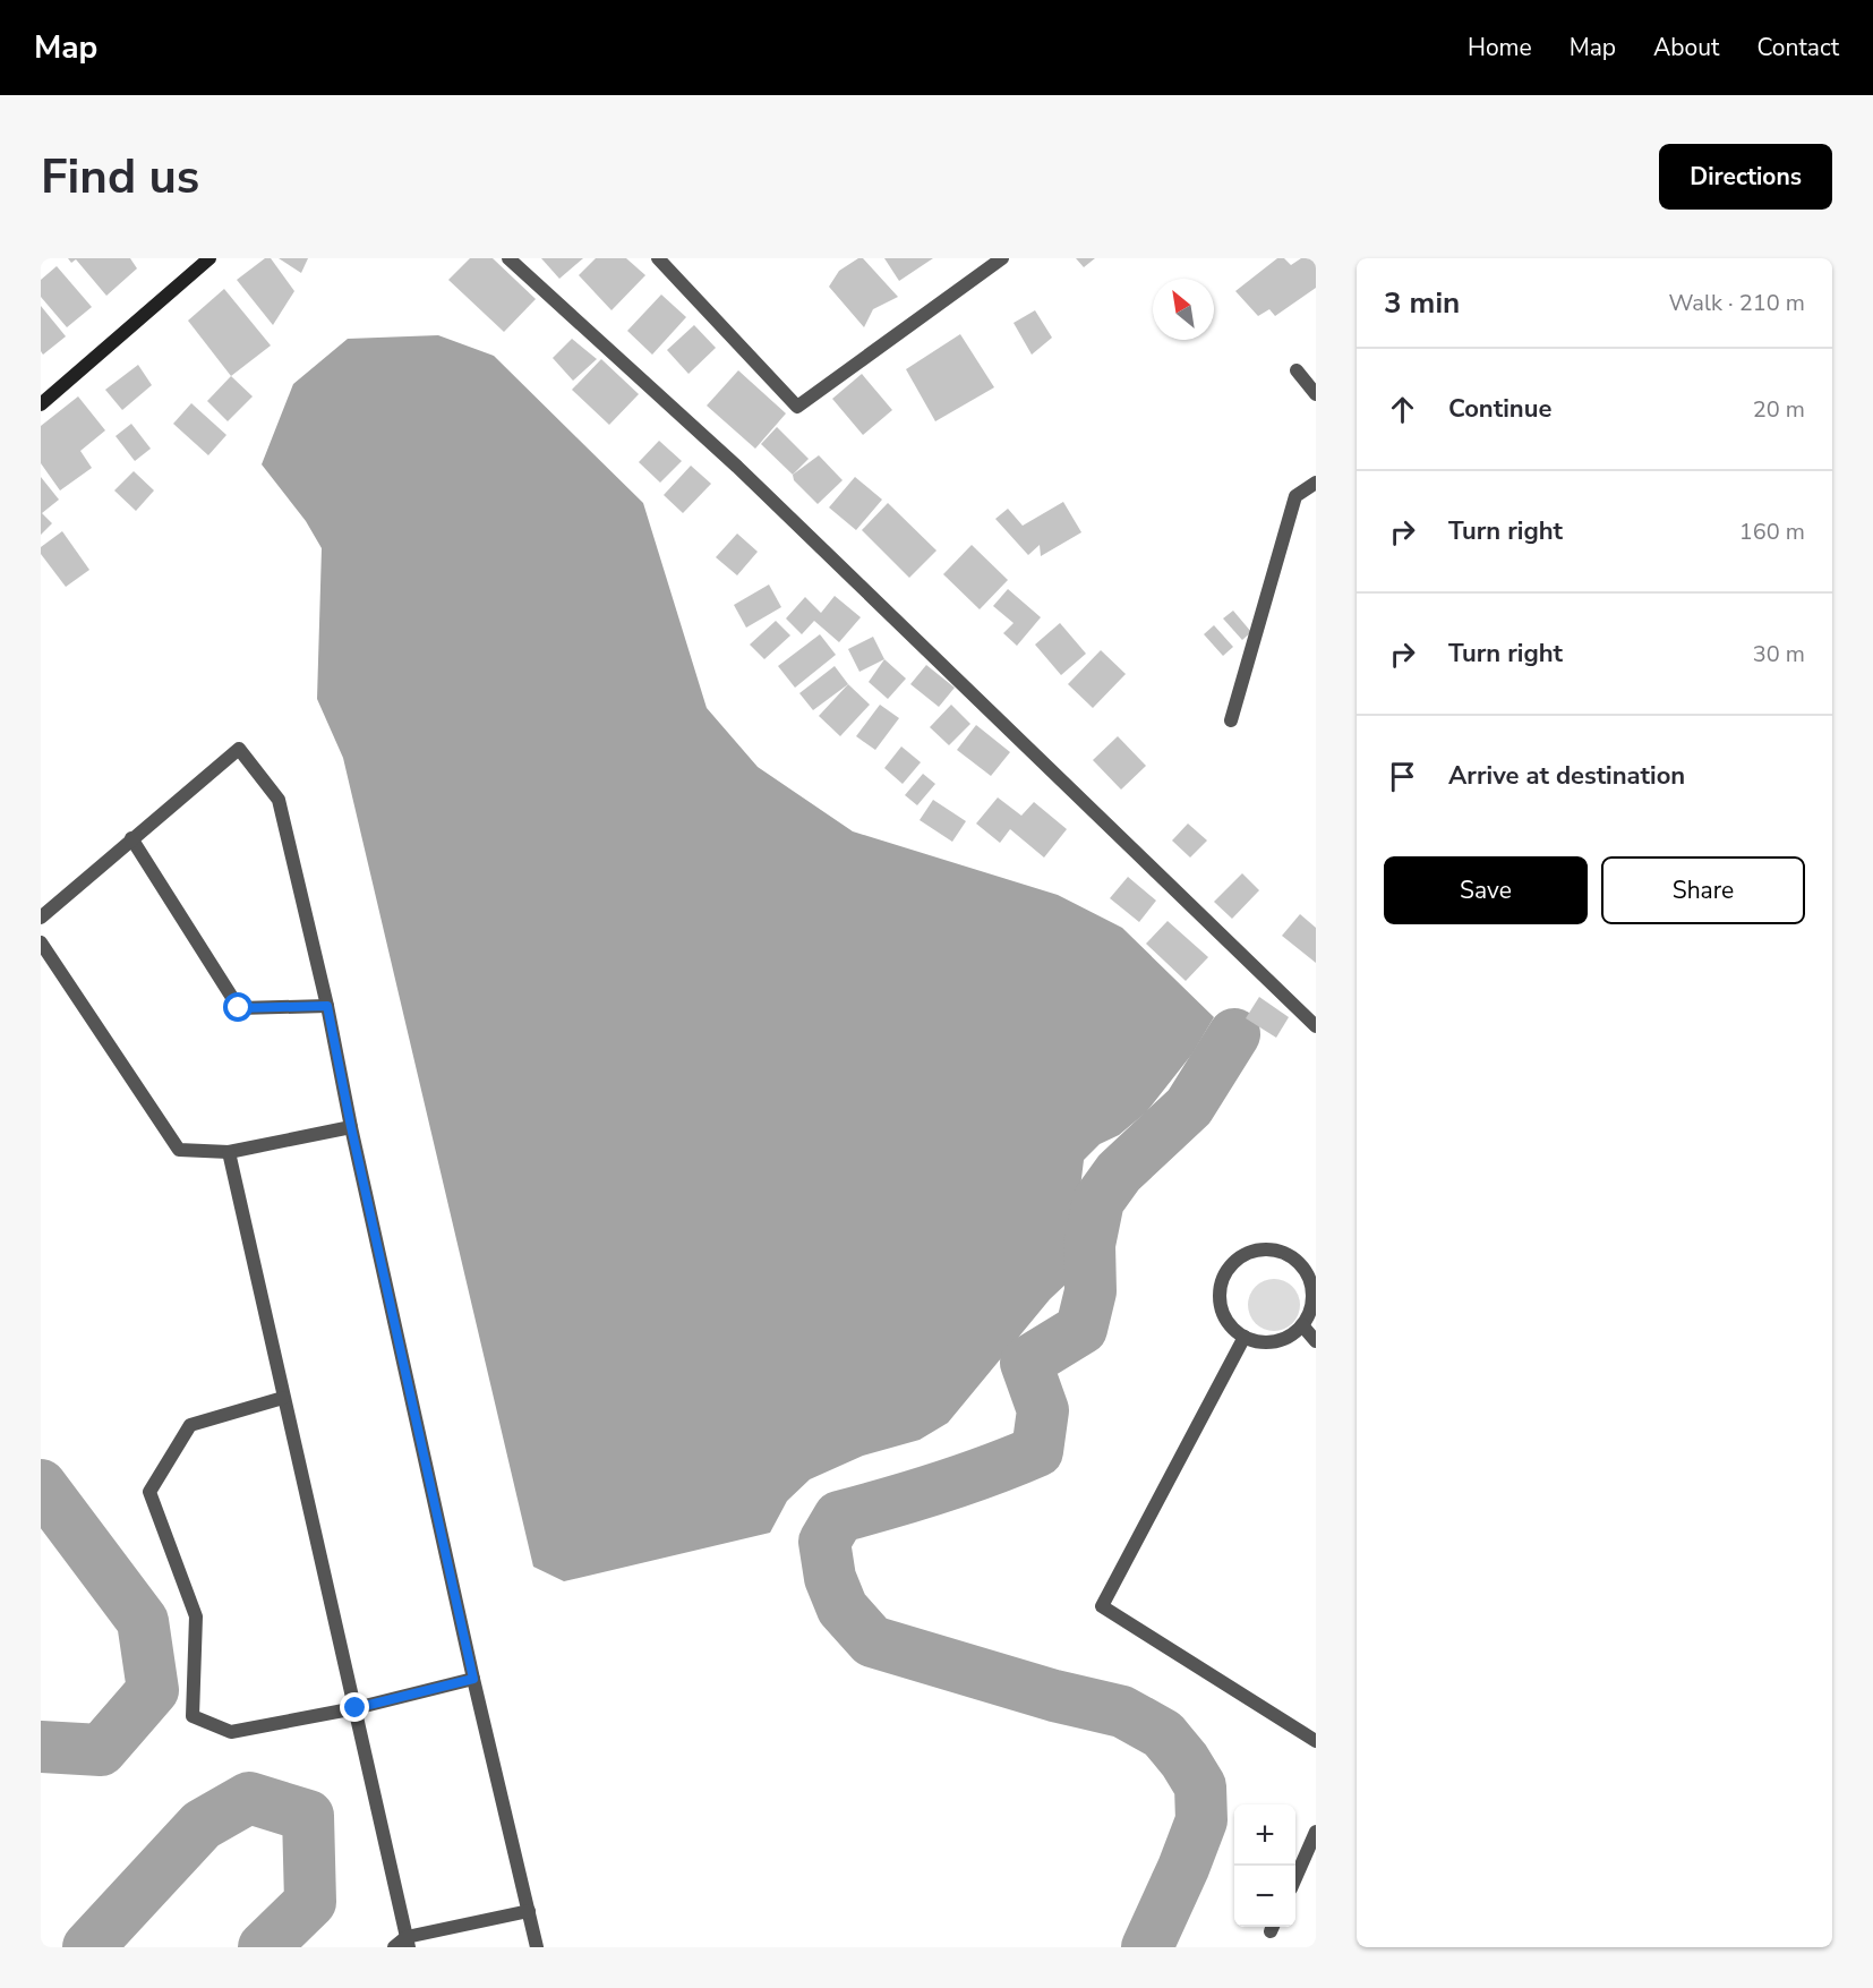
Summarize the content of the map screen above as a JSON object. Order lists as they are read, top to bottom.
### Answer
{
  "north": "top left",
  "page": {
    "header": "Map",
    "nav": [
      "Home",
      "Map",
      "About",
      "Contact"
    ],
    "buttons": [
      "Directions",
      ["Save", "Share"]
    ],
    "title": "Find us",
    "heading": ["3 min", "Walk · 210 m"],
    "list": [
      ["Continue", "20 m"],
      ["Turn right", "160 m"],
      ["Turn right", "30 m"],
      "Arrive at destination"
    ],
    "map_buttons": ["+", "−"]
  }
}
